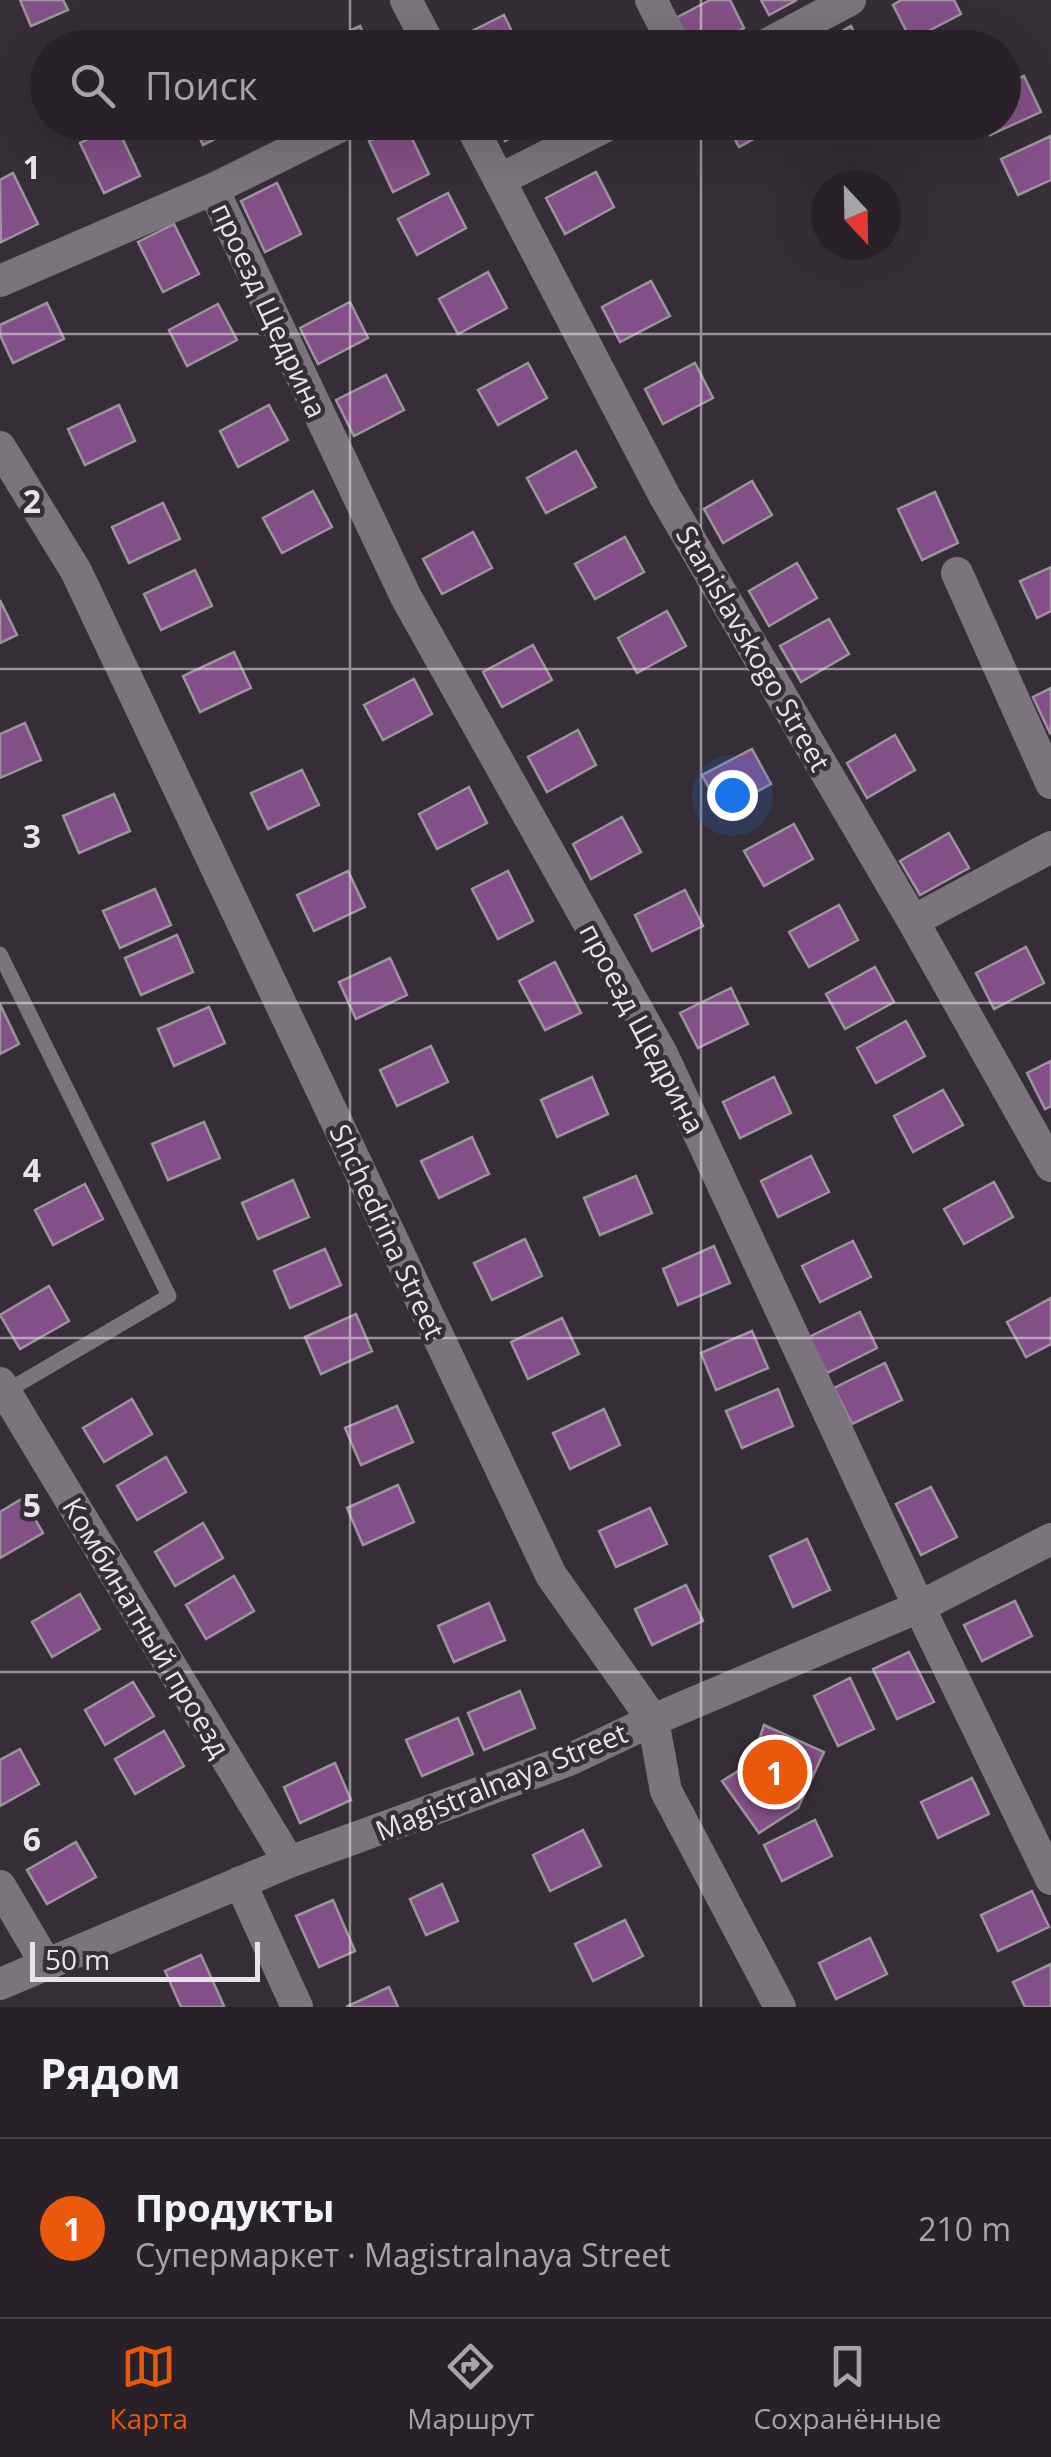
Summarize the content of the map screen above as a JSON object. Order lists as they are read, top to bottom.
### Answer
{
  "streets": {
    "street": [
      "проезд Щедрина",
      "Stanislavskogo Street",
      "Shchedrina Street",
      "Комбинатный проезд",
      "Magistralnaya Street"
    ]
  },
  "crossings": [
    ["проезд Щедрина", "Magistralnaya Street"],
    ["Shchedrina Street", "Magistralnaya Street"],
    ["Комбинатный проезд", "Magistralnaya Street"]
  ],
  "scale_bar": "50 m",
  "north": "bottom",
  "page": {
    "search": "Поиск",
    "pins": "1",
    "scale": "50 m",
    "heading": "Рядом",
    "list": [
      {
        "mark": "1",
        "name": "Продукты",
        "note": "Супермаркет · Magistralnaya Street",
        "value": "210 m"
      }
    ],
    "nav": ["Карта", "Маршрут", "Сохранённые"]
  },
  "grid": {
    "rows": [
      "1",
      "2",
      "3",
      "4",
      "5",
      "6"
    ]
  }
}
